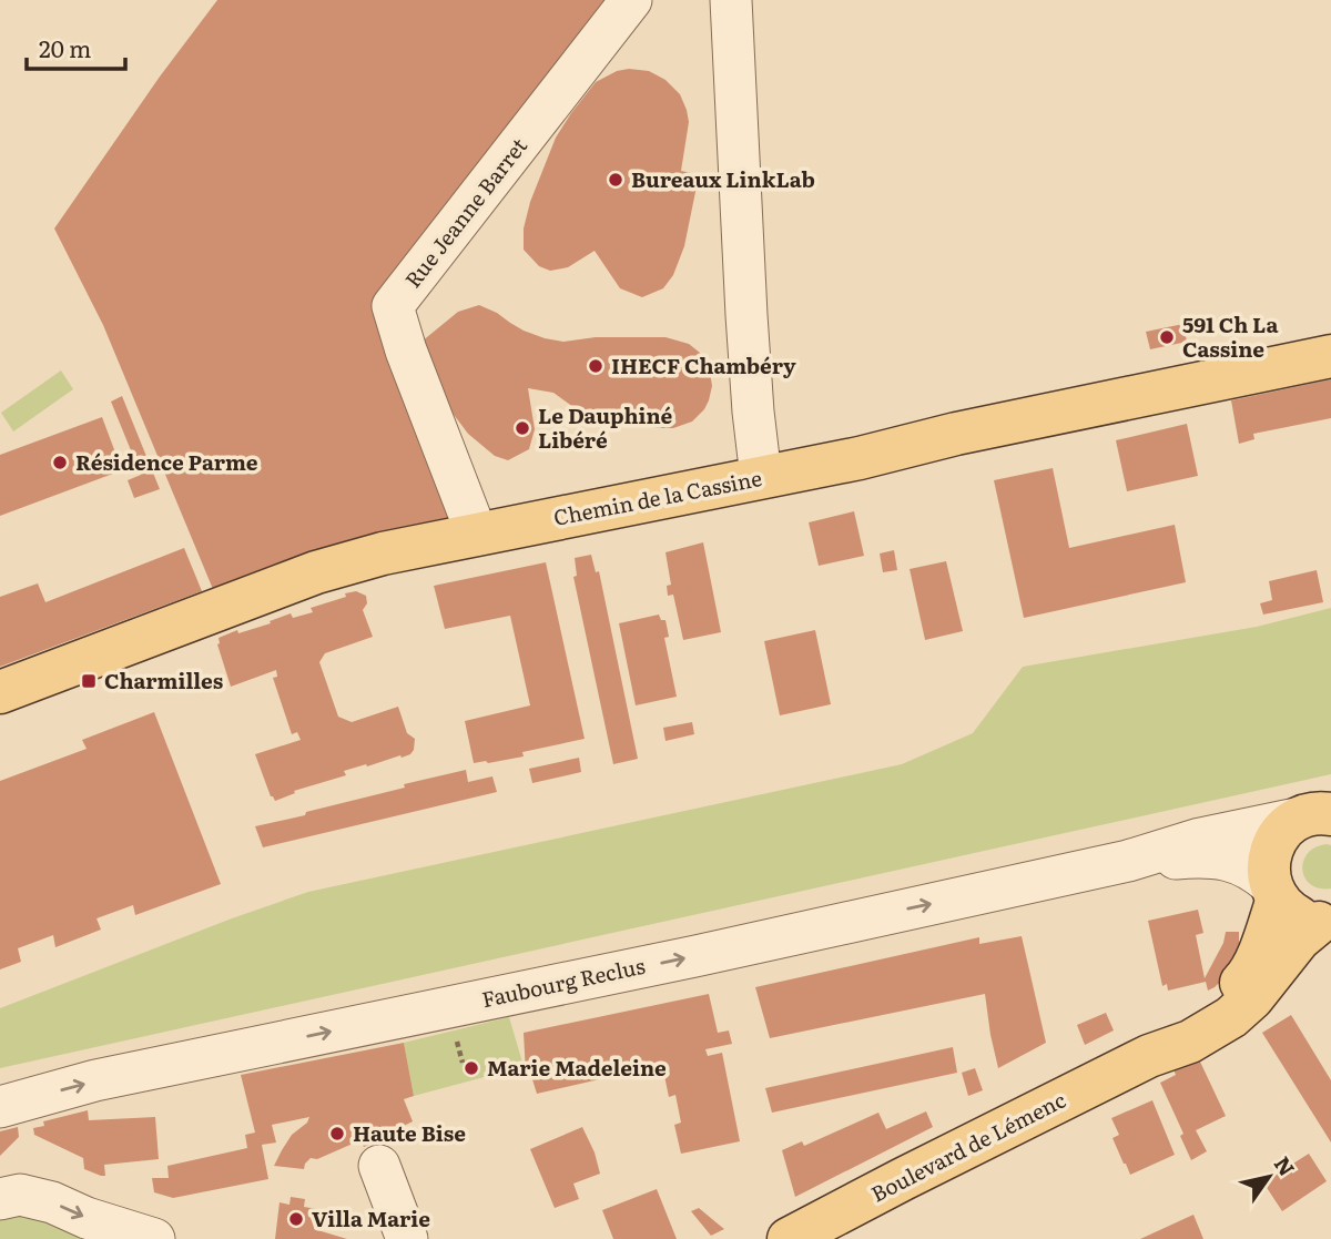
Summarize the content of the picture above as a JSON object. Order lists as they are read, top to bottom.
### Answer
{
  "streets": {
    "main road": ["Chemin de la Cassine", "Boulevard de Lémenc"],
    "street": ["Rue Jeanne Barret", "Faubourg Reclus"]
  },
  "crossings": [
    ["Rue Jeanne Barret", "Chemin de la Cassine"],
    ["Faubourg Reclus", "Boulevard de Lémenc"]
  ],
  "one_way": ["Faubourg Reclus"],
  "places": {
    "other": [
      "Bureaux LinkLab",
      "591 Ch La Cassine",
      "IHECF Chambéry",
      "Le Dauphiné Libéré",
      "Résidence Parme",
      "Marie Madeleine",
      "Haute Bise",
      "Villa Marie"
    ],
    "transit": ["Charmilles"]
  },
  "scale_bar": "20 m",
  "north": "top right"
}
